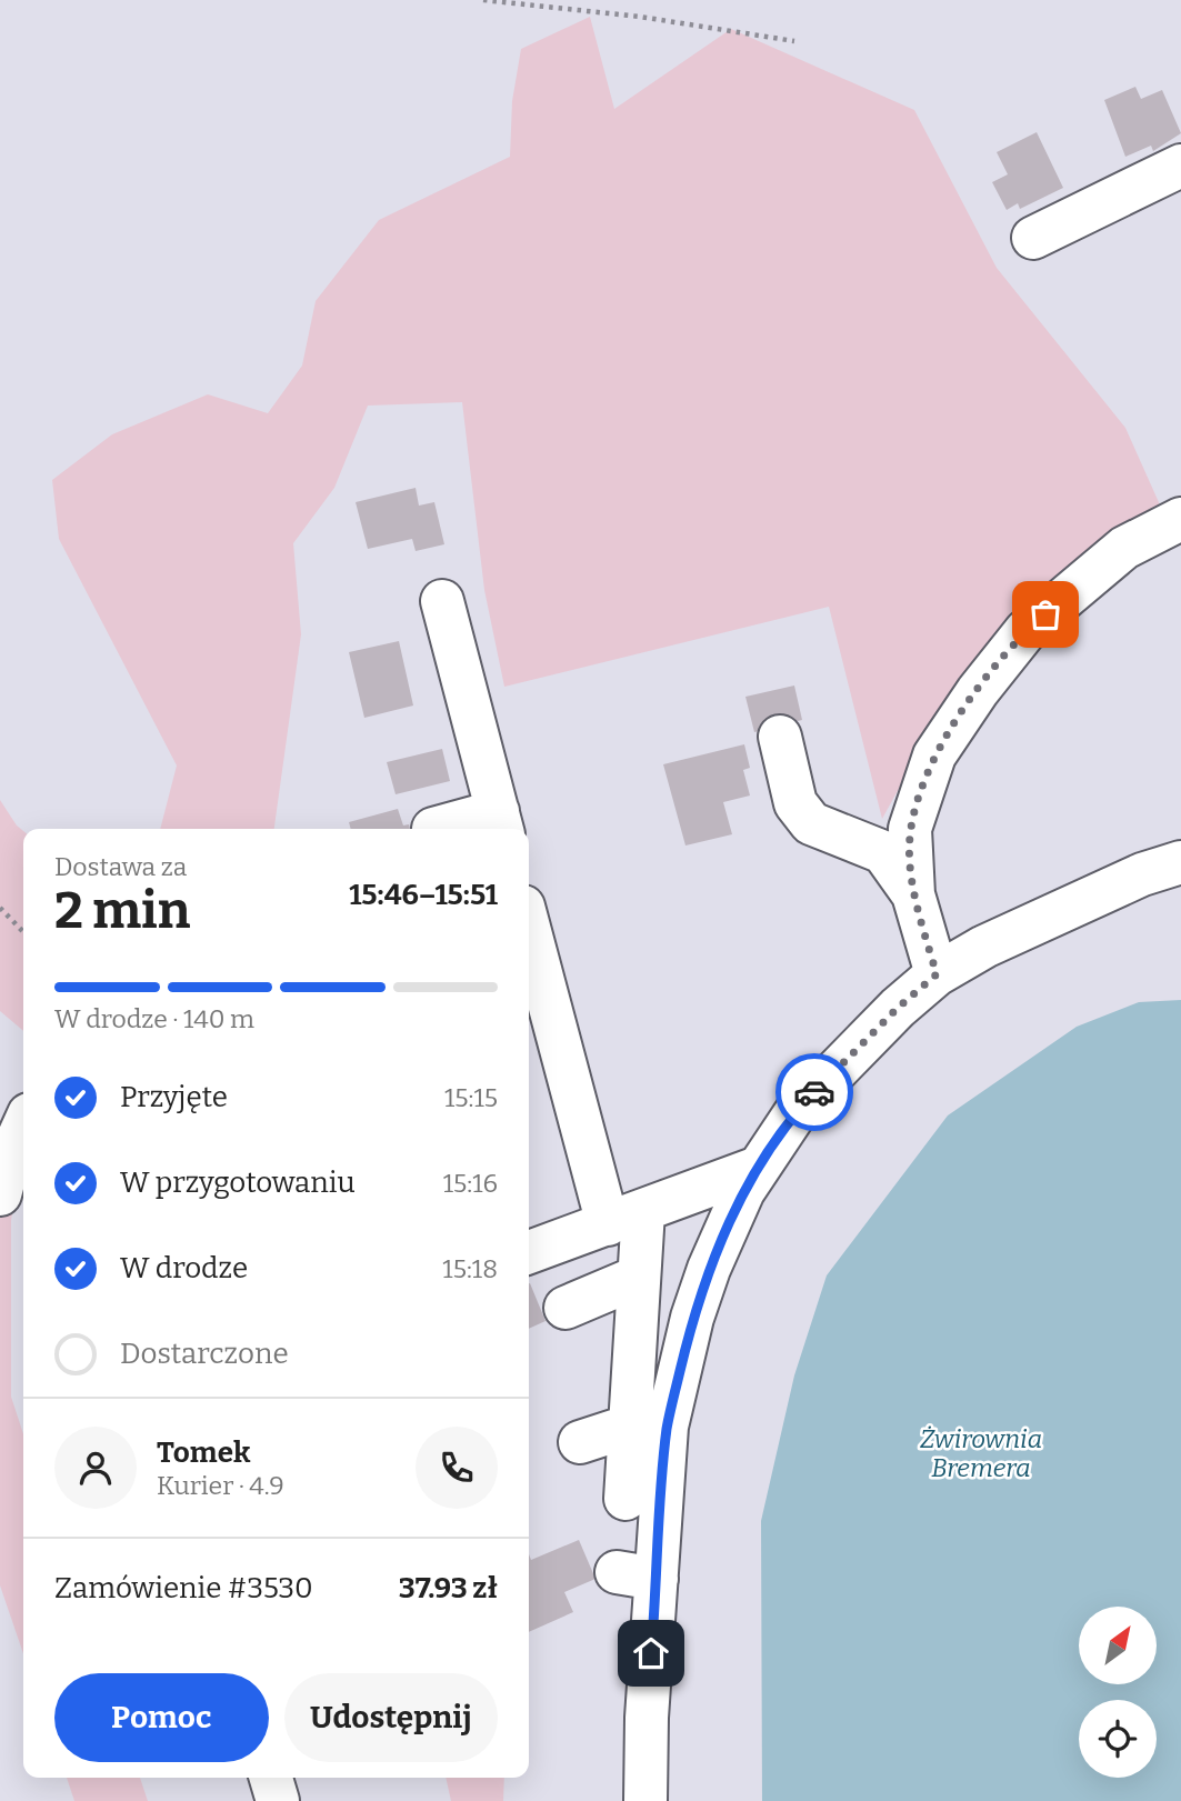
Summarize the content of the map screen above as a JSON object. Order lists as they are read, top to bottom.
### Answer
{
  "water": ["Żwirownia Bremera"],
  "north": "top right",
  "page": {
    "heading": ["2 min", "Dostawa za", "15:46–15:51"],
    "panel": [
      "Tomek",
      "Kurier · 4.9",
      "Zamówienie #3530",
      "37.93 zł"
    ],
    "bar": "W drodze · 140 m",
    "list": [
      ["Przyjęte", "15:15"],
      ["W przygotowaniu", "15:16"],
      ["W drodze", "15:18"],
      "Dostarczone"
    ],
    "buttons": ["Pomoc", "Udostępnij"]
  }
}
